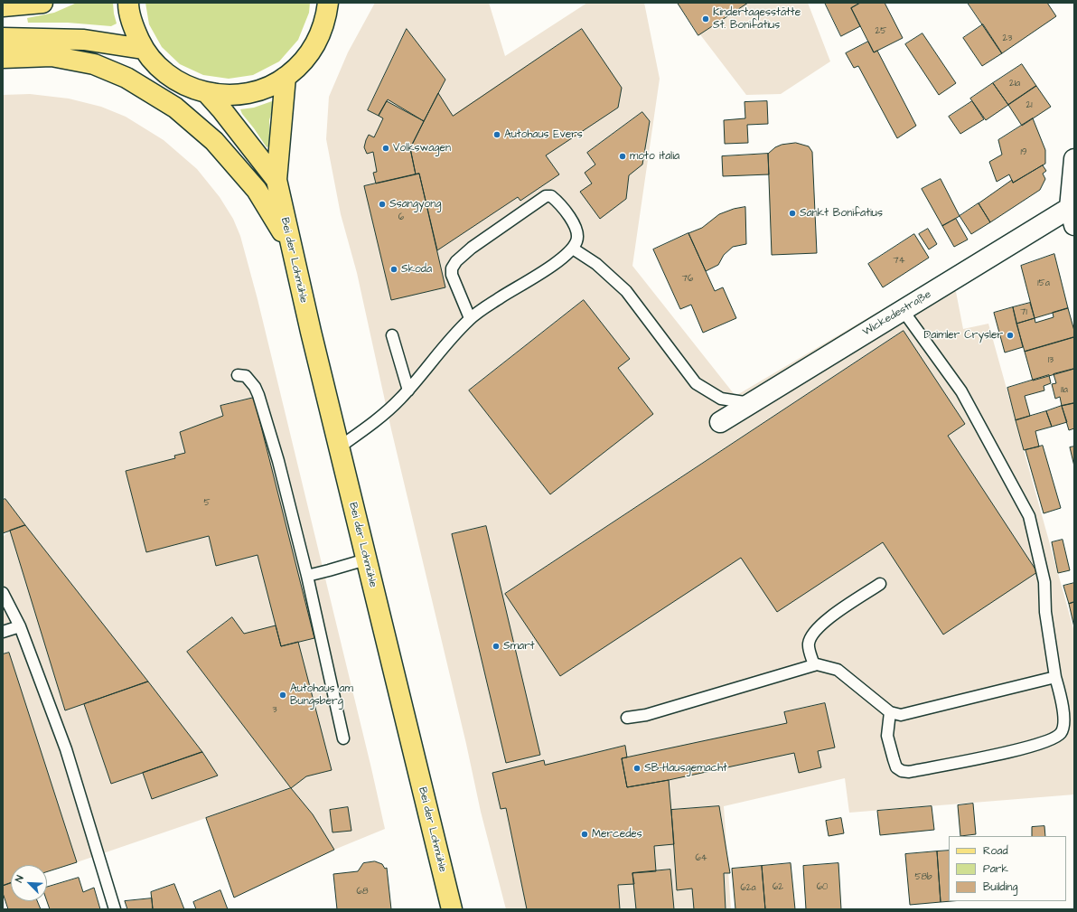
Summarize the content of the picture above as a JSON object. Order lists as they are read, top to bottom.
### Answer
{
  "streets": {
    "main road": ["Bei der Lohmühle"],
    "street": ["Wickedestraße"]
  },
  "places": [
    "Kindertagesstätte St. Bonifatius",
    "Autohaus Evers",
    "Volkswagen",
    "moto italia",
    "Ssangyong",
    "Sankt Bonifatius",
    "Skoda",
    "Daimler Crysler",
    "Smart",
    "Autohaus am Bungsberg",
    "SB-Hausgemacht",
    "Mercedes"
  ],
  "house_numbers": [
    "25",
    "23",
    "21a",
    "21",
    "19",
    "6",
    "74",
    "76",
    "15a",
    "71",
    "13",
    "11a",
    "5",
    "3",
    "64",
    "58b",
    "62",
    "60",
    "62a",
    "68"
  ],
  "legend": ["Road", "Park", "Building"],
  "north": "top left"
}
